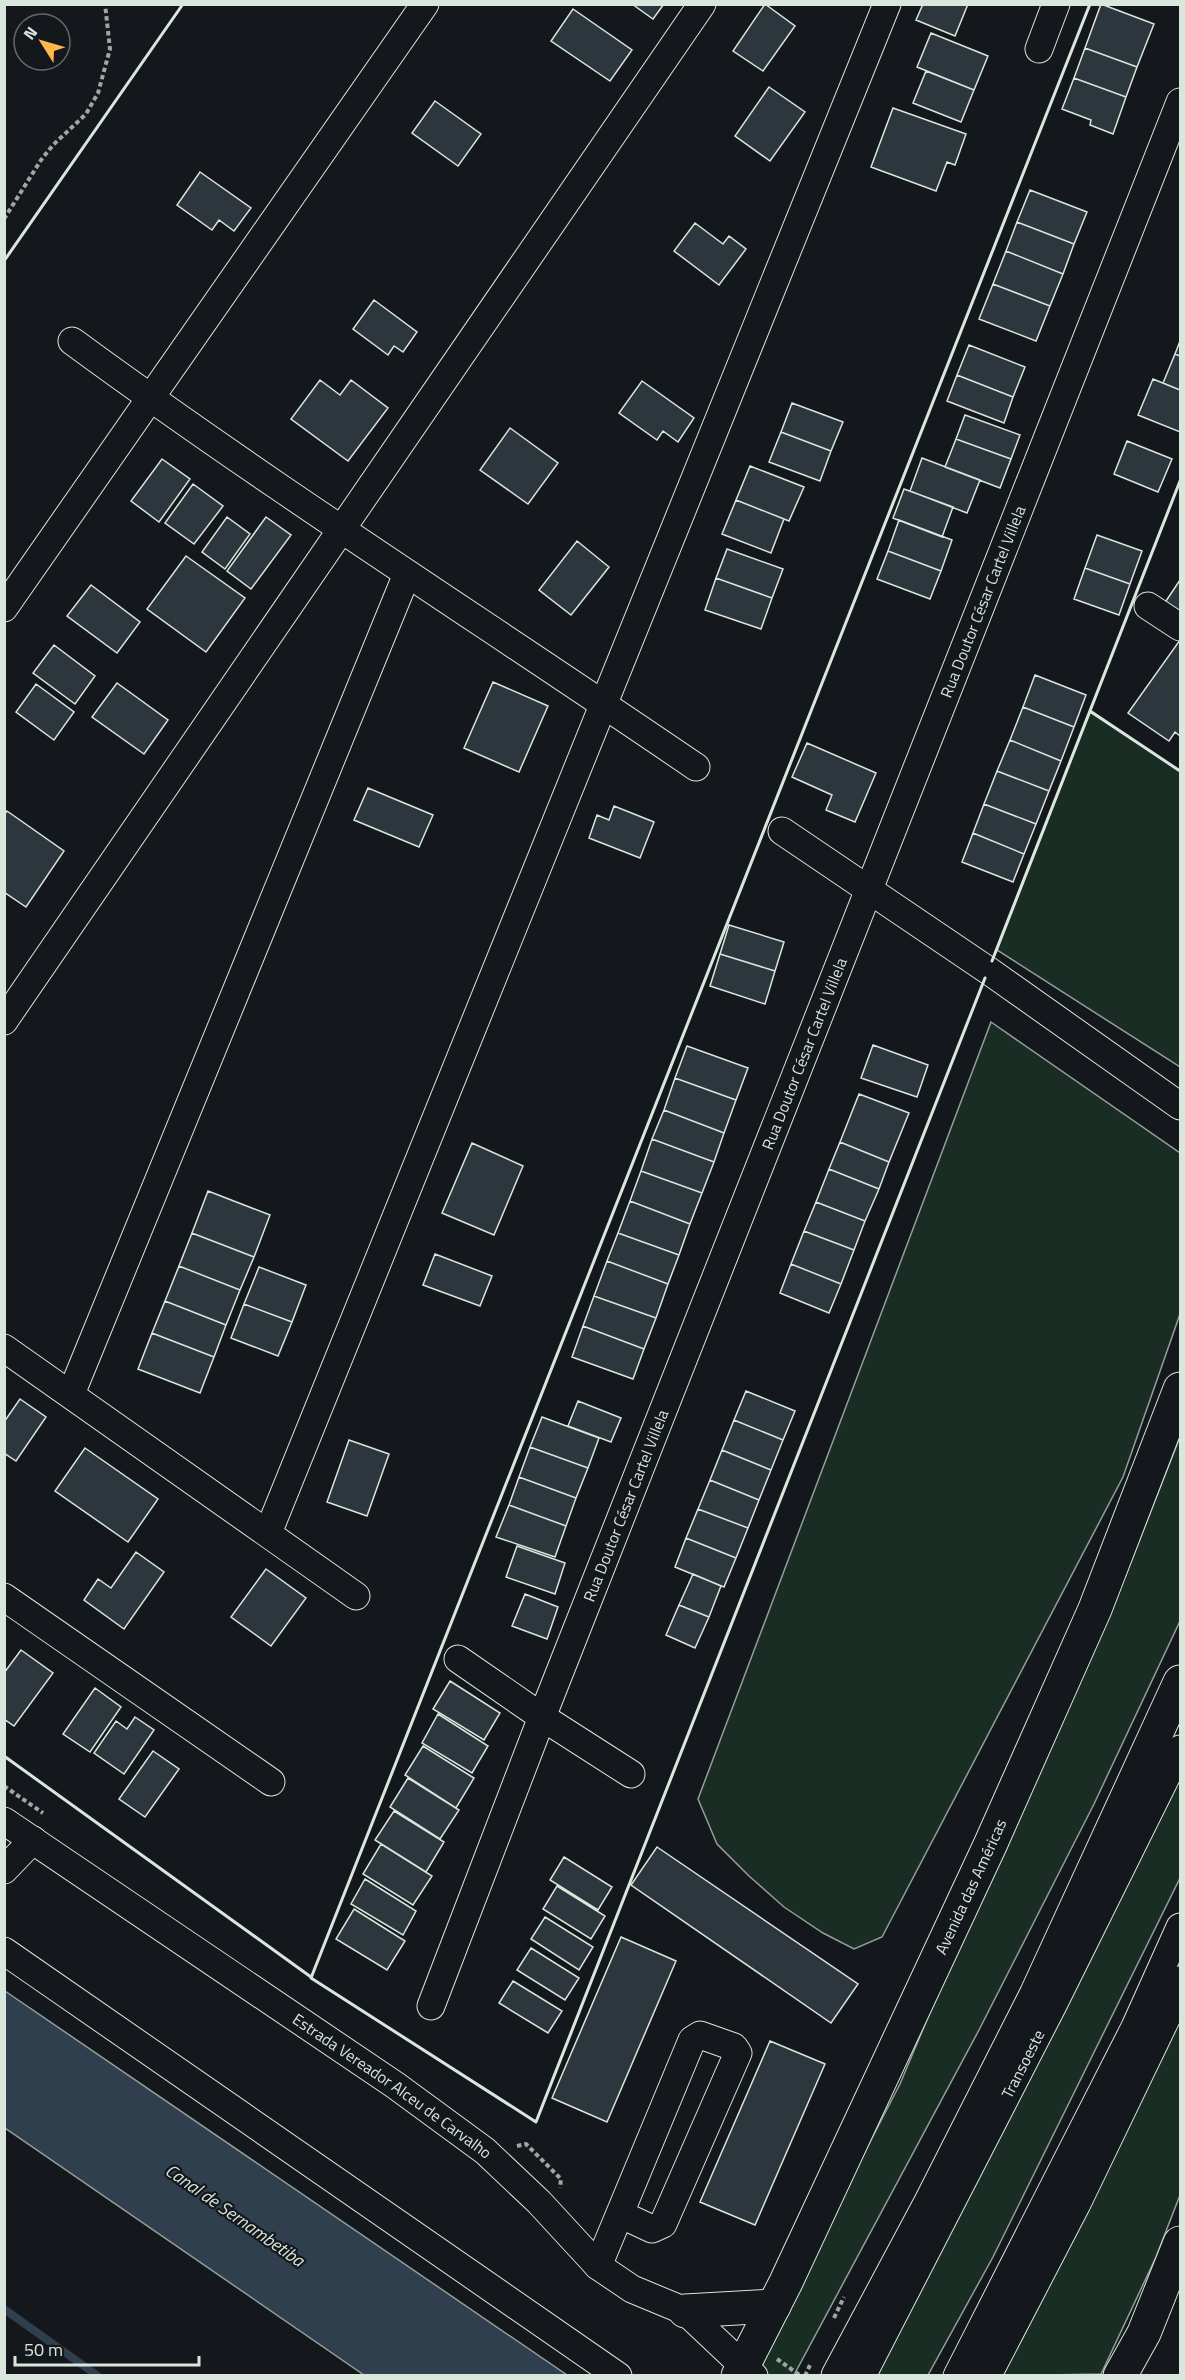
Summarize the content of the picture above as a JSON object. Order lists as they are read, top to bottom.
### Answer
{
  "streets": {
    "main road": ["Avenida das Américas"],
    "street": ["Rua Doutor César Cartel Villela", "Transoeste", "Estrada Vereador Alceu de Carvalho"]
  },
  "crossings": [
    ["Avenida das Américas", "Estrada Vereador Alceu de Carvalho"]
  ],
  "water": ["Canal de Sernambetiba"],
  "scale_bar": "50 m",
  "north": "top left"
}
